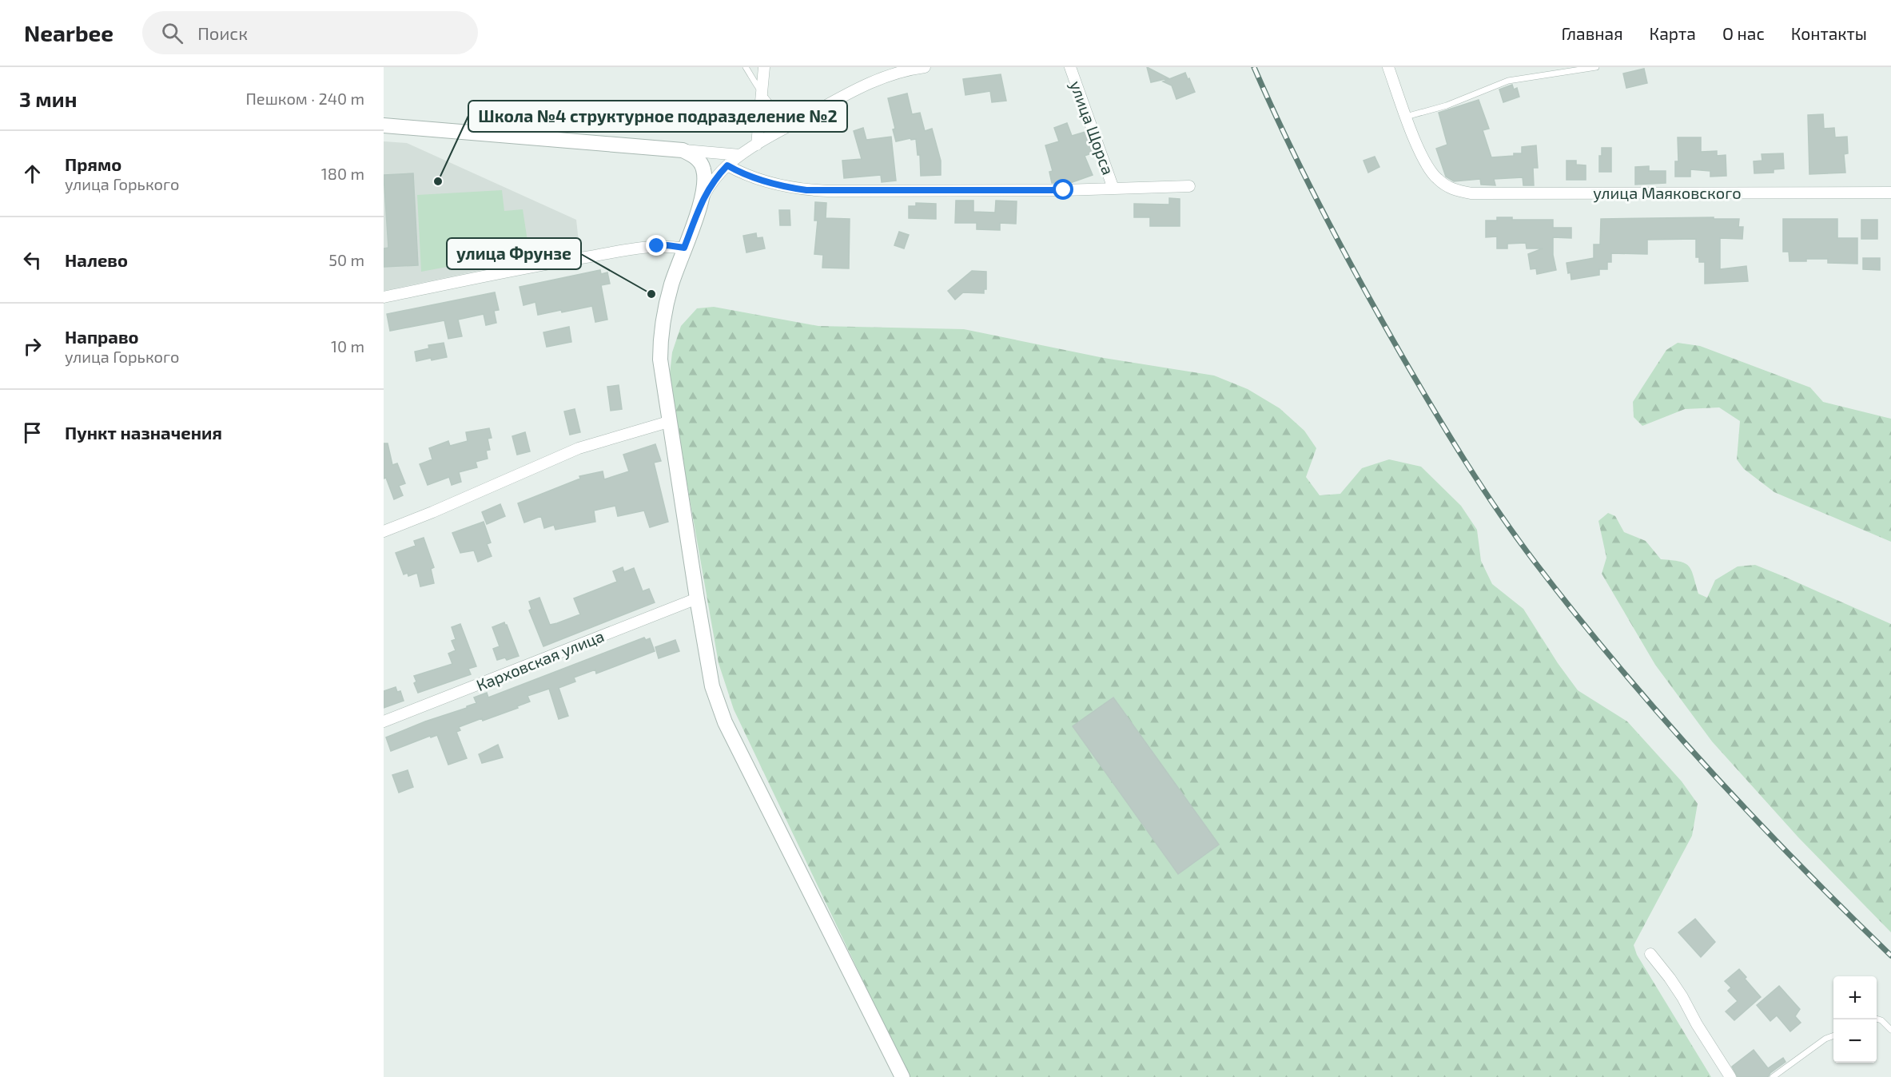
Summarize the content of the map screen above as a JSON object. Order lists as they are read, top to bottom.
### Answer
{
  "streets": {
    "street": ["улица Щорса", "улица Маяковского", "Карховская улица"]
  },
  "places": ["Школа №4 структурное подразделение №2", "улица Фрунзе"],
  "page": {
    "header": "Nearbee",
    "search": "Поиск",
    "nav": [
      "Главная",
      "Карта",
      "О нас",
      "Контакты"
    ],
    "heading": ["3 мин", "Пешком · 240 m"],
    "list": [
      ["Прямо", "улица Горького", "180 m"],
      ["Налево", "50 m"],
      ["Направо", "улица Горького", "10 m"],
      "Пункт назначения"
    ],
    "map_buttons": ["+", "−"]
  }
}
